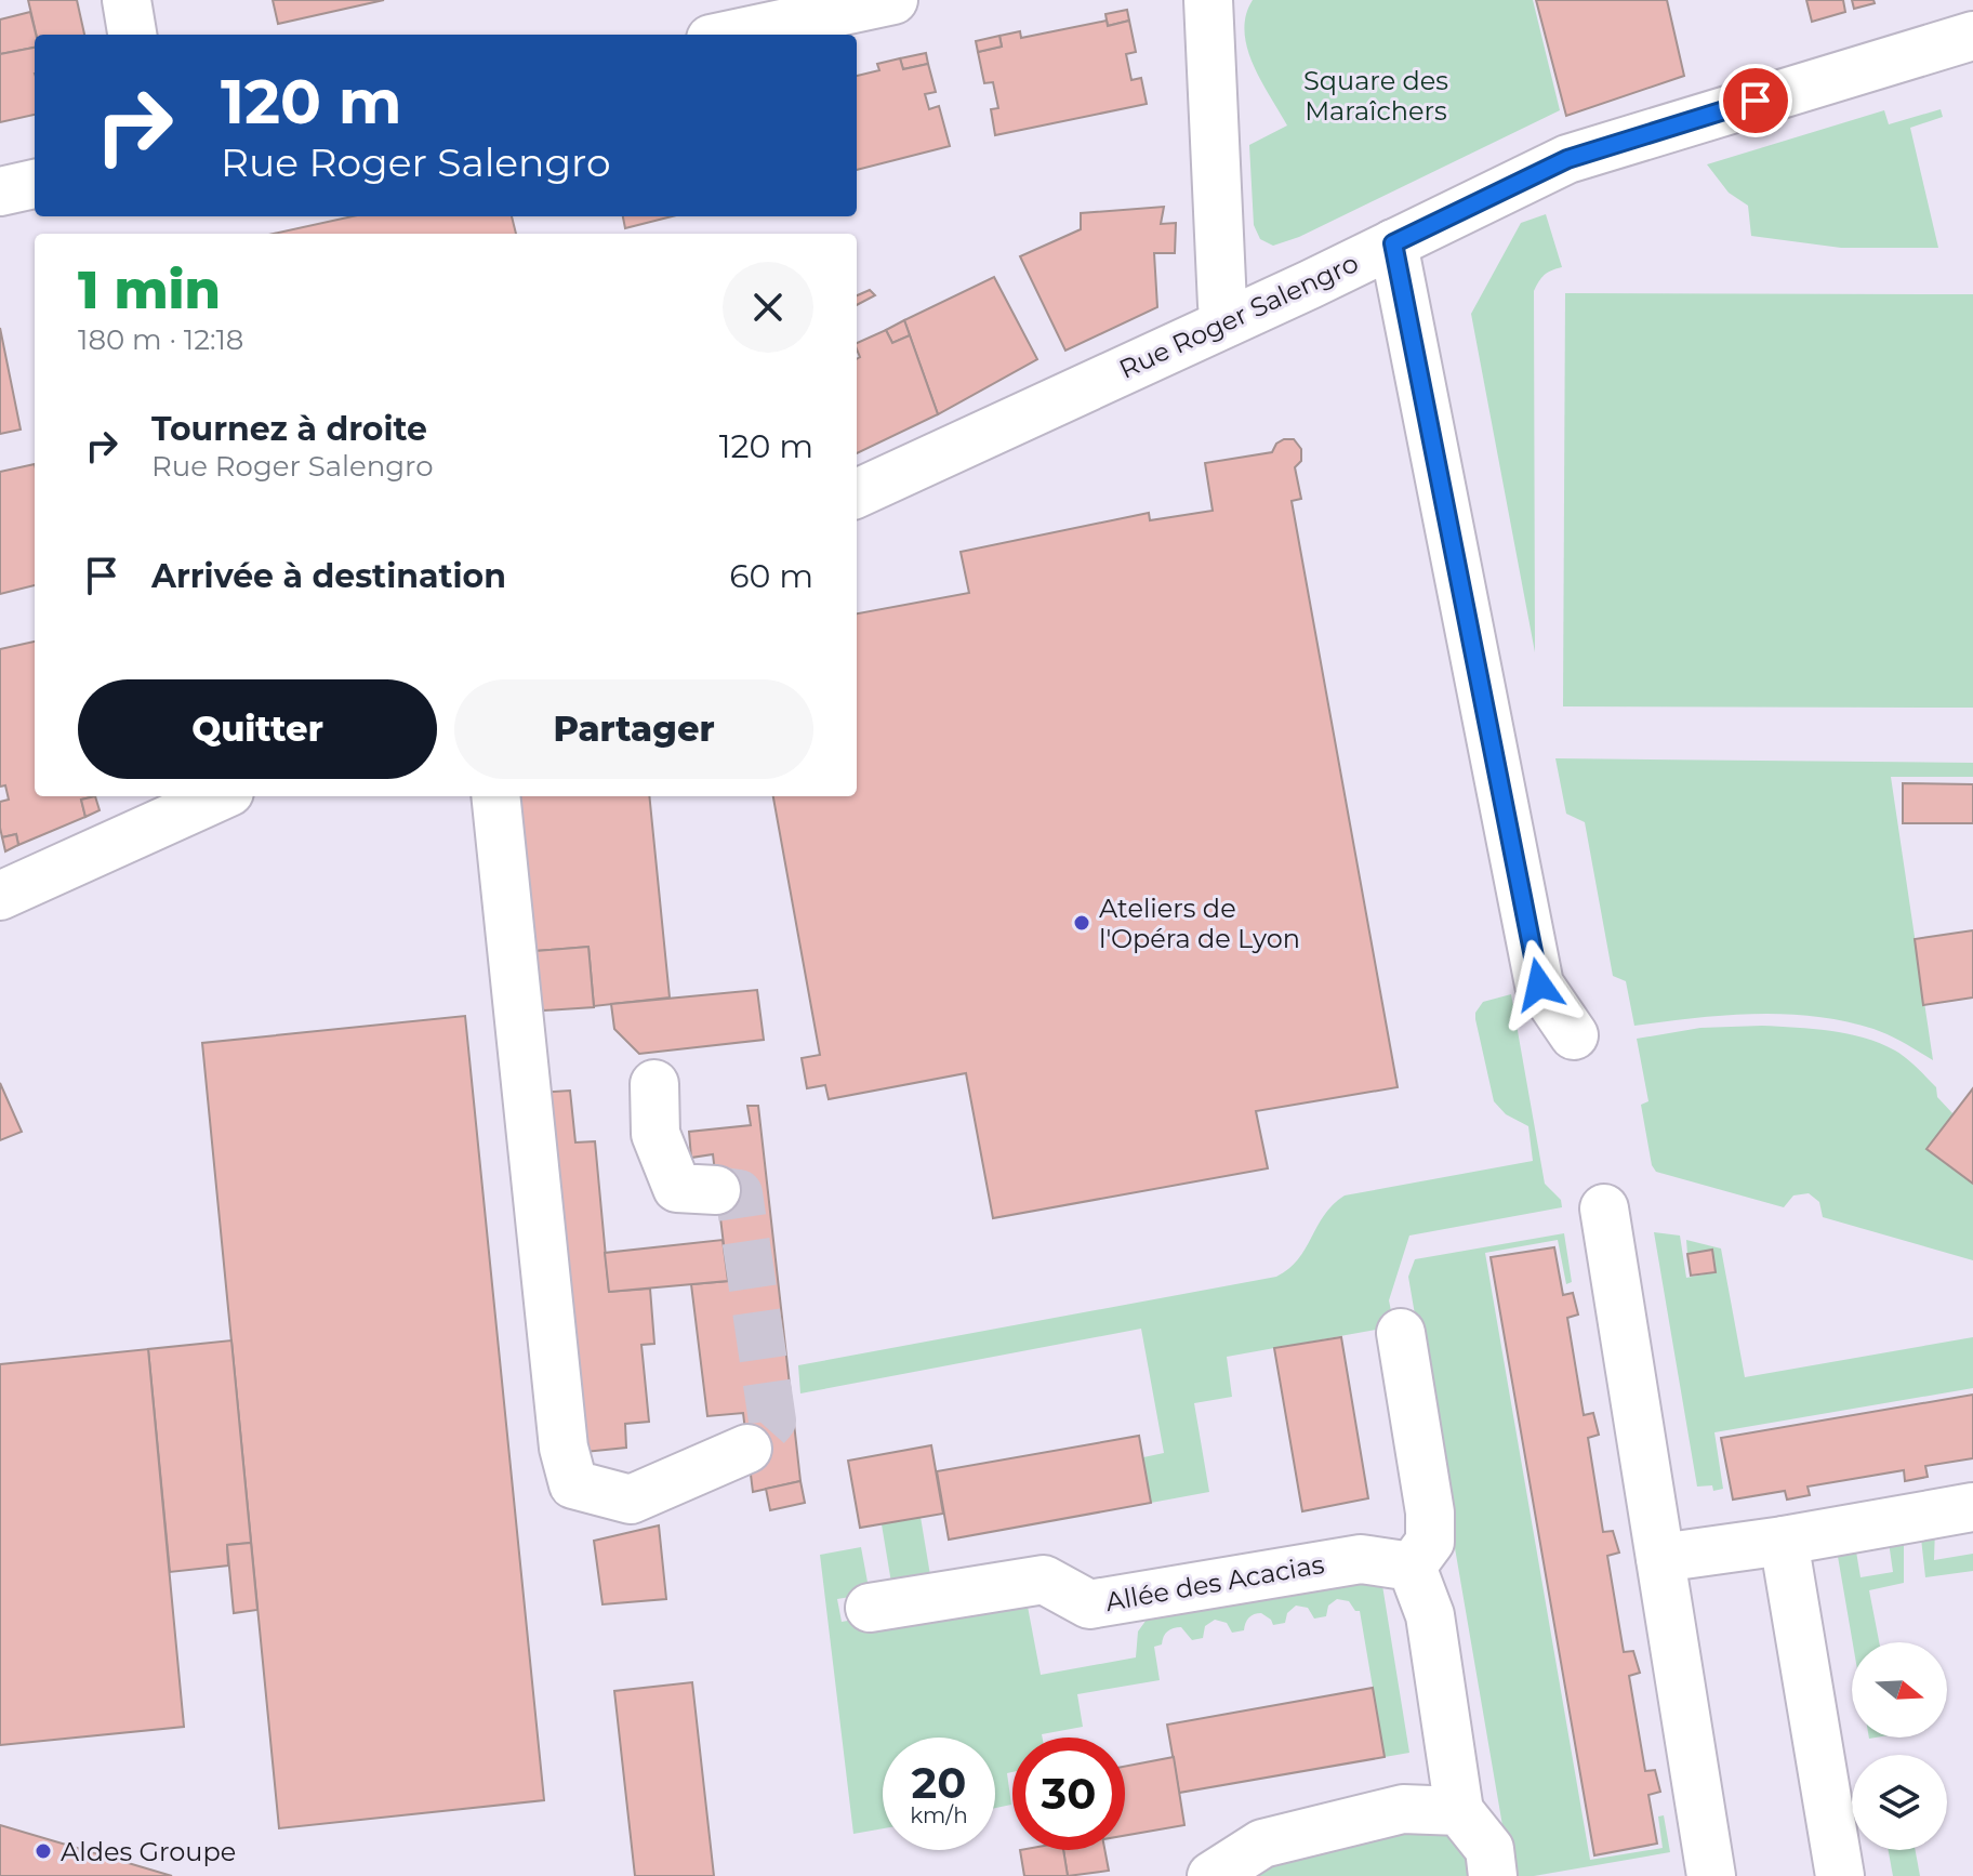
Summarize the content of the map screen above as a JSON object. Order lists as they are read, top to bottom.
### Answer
{
  "streets": {
    "street": ["Rue Roger Salengro", "Allée des Acacias"]
  },
  "parks": ["Square des Maraîchers"],
  "places": ["Ateliers de l'Opéra de Lyon", "Aldes Groupe"],
  "north": "right",
  "page": {
    "turn": ["120 m", "Rue Roger Salengro"],
    "heading": ["1 min", "180 m · 12:18"],
    "list": [
      {
        "name": "Tournez à droite",
        "note": "Rue Roger Salengro",
        "value": "120 m"
      },
      {
        "name": "Arrivée à destination",
        "value": "60 m"
      }
    ],
    "buttons": ["Quitter", "Partager"],
    "speed": "20 km/h",
    "limit": "30"
  }
}
